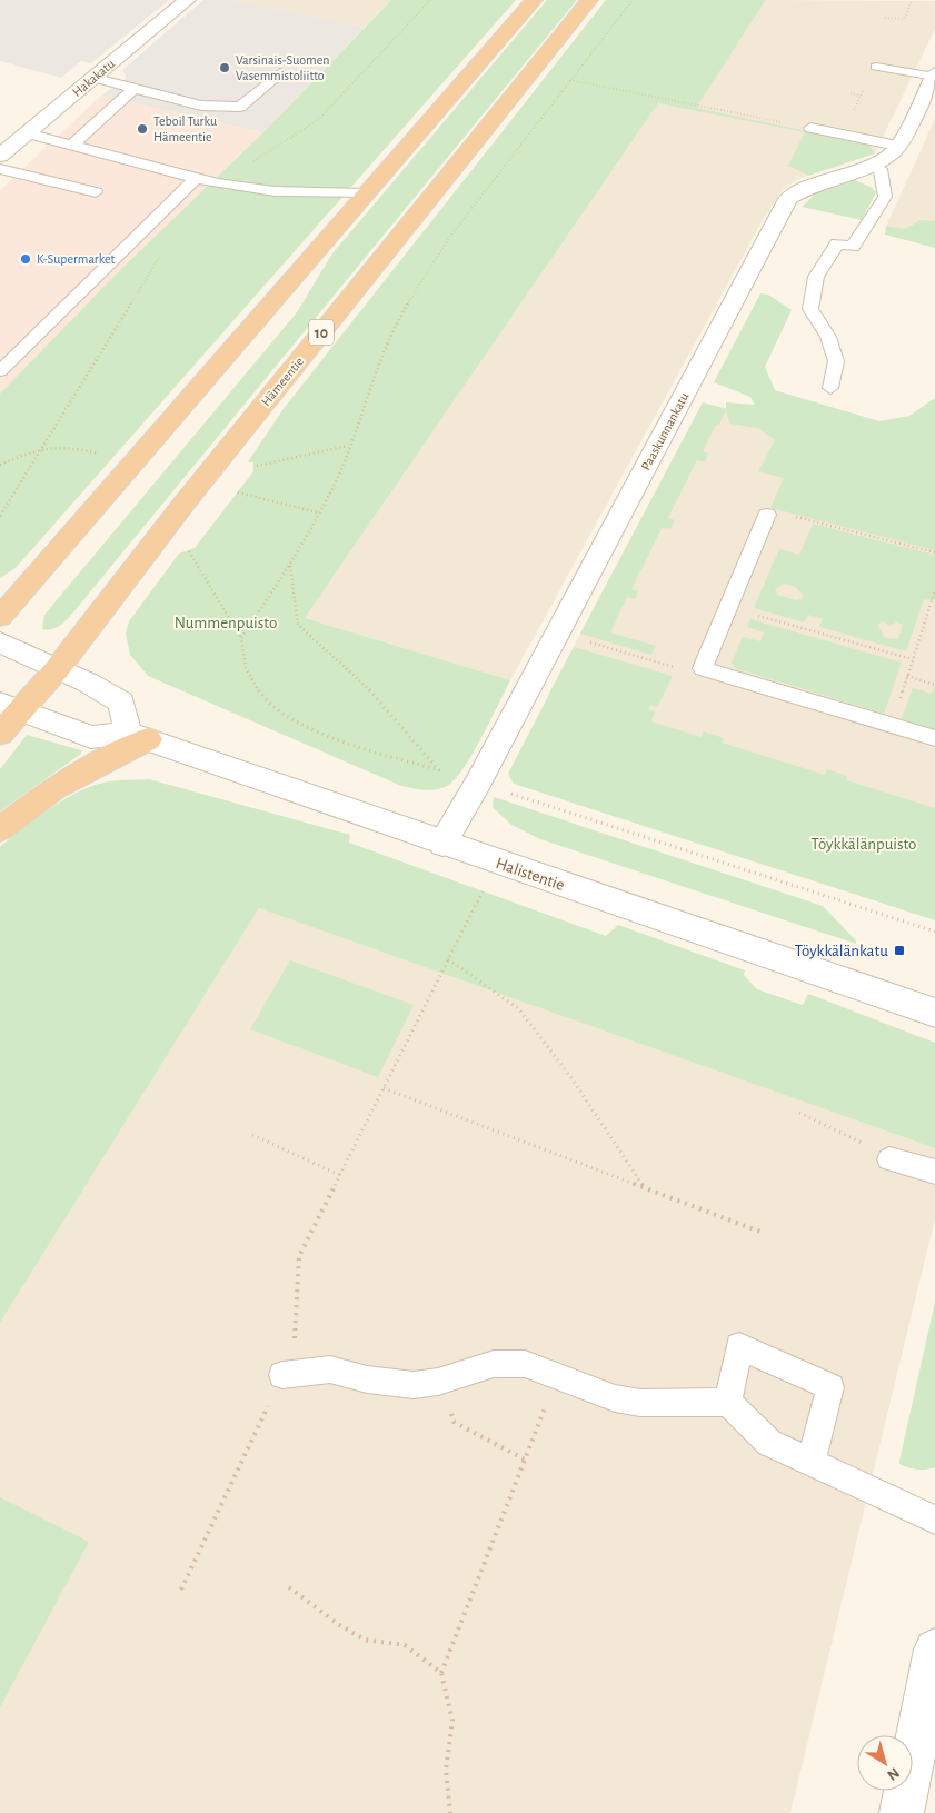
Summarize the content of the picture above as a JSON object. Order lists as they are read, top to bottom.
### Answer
{
  "streets": {
    "highway": ["10", "Hämeentie"],
    "street": ["Hakakatu", "Paaskunnankatu", "Halistentie"]
  },
  "crossings": [
    ["10", "Hämeentie"],
    ["10", "Halistentie"],
    ["Hämeentie", "Halistentie"],
    ["Paaskunnankatu", "Halistentie"]
  ],
  "parks": ["Nummenpuisto", "Töykkälänpuisto"],
  "places": {
    "other": ["Varsinais-Suomen Vasemmistoliitto", "Teboil Turku Hämeentie", "K-Supermarket"],
    "transit": ["Töykkälänkatu"]
  },
  "north": "bottom right"
}
